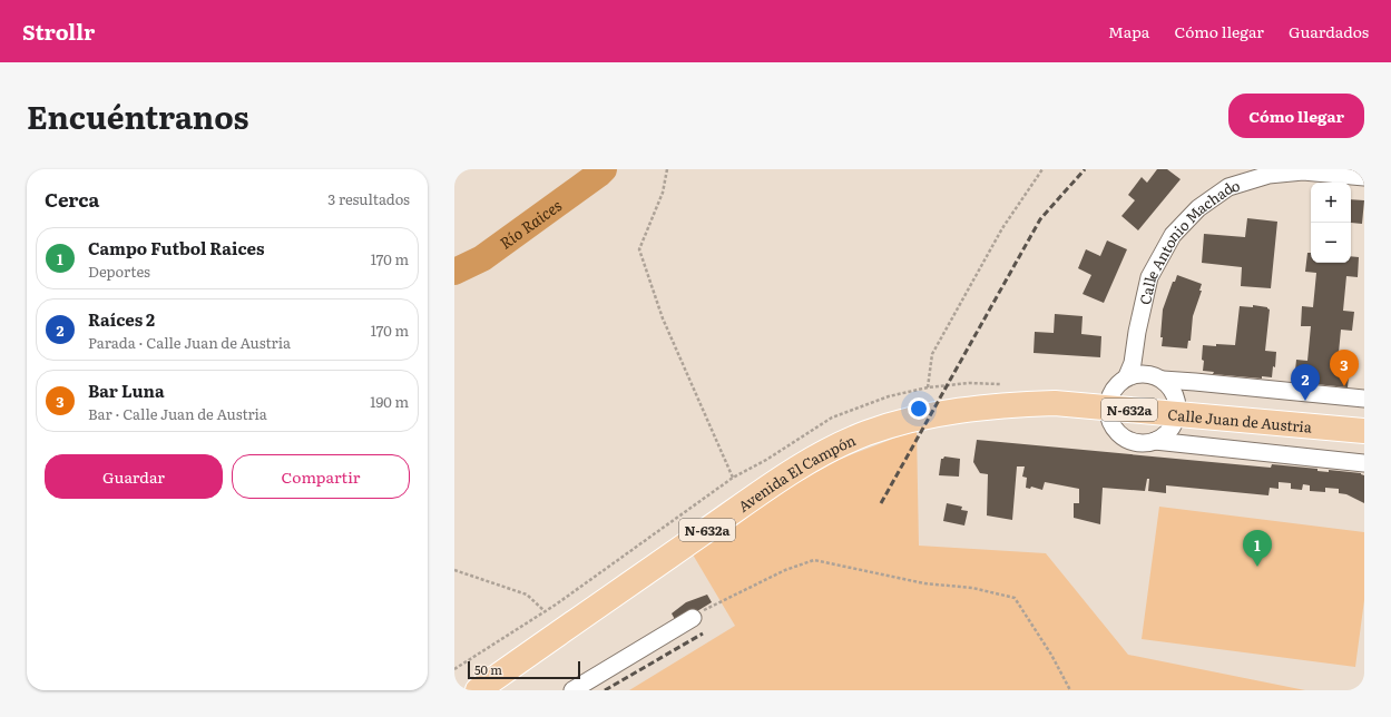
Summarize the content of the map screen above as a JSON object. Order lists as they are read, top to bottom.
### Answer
{
  "streets": {
    "main road": ["N-632a", "Calle Juan de Austria", "Avenida El Campón"],
    "street": ["Calle Antonio Machado"]
  },
  "crossings": [
    ["Calle Antonio Machado", "Calle Juan de Austria"],
    ["Calle Juan de Austria", "Avenida El Campón"]
  ],
  "water": ["Río Raices"],
  "scale_bar": "50 m",
  "page": {
    "header": "Strollr",
    "nav": ["Mapa", "Cómo llegar", "Guardados"],
    "title": "Encuéntranos",
    "buttons": [
      "Cómo llegar",
      ["Guardar", "Compartir"]
    ],
    "heading": ["Cerca", "3 resultados"],
    "map_buttons": ["+", "−"],
    "list": [
      {
        "mark": "1",
        "name": "Campo Futbol Raices",
        "note": "Deportes",
        "value": "170 m"
      },
      {
        "mark": "2",
        "name": "Raíces 2",
        "note": "Parada · Calle Juan de Austria",
        "value": "170 m"
      },
      {
        "mark": "3",
        "name": "Bar Luna",
        "note": "Bar · Calle Juan de Austria",
        "value": "190 m"
      }
    ],
    "pins": ["3", "2", "1"],
    "scale": "50 m"
  }
}
